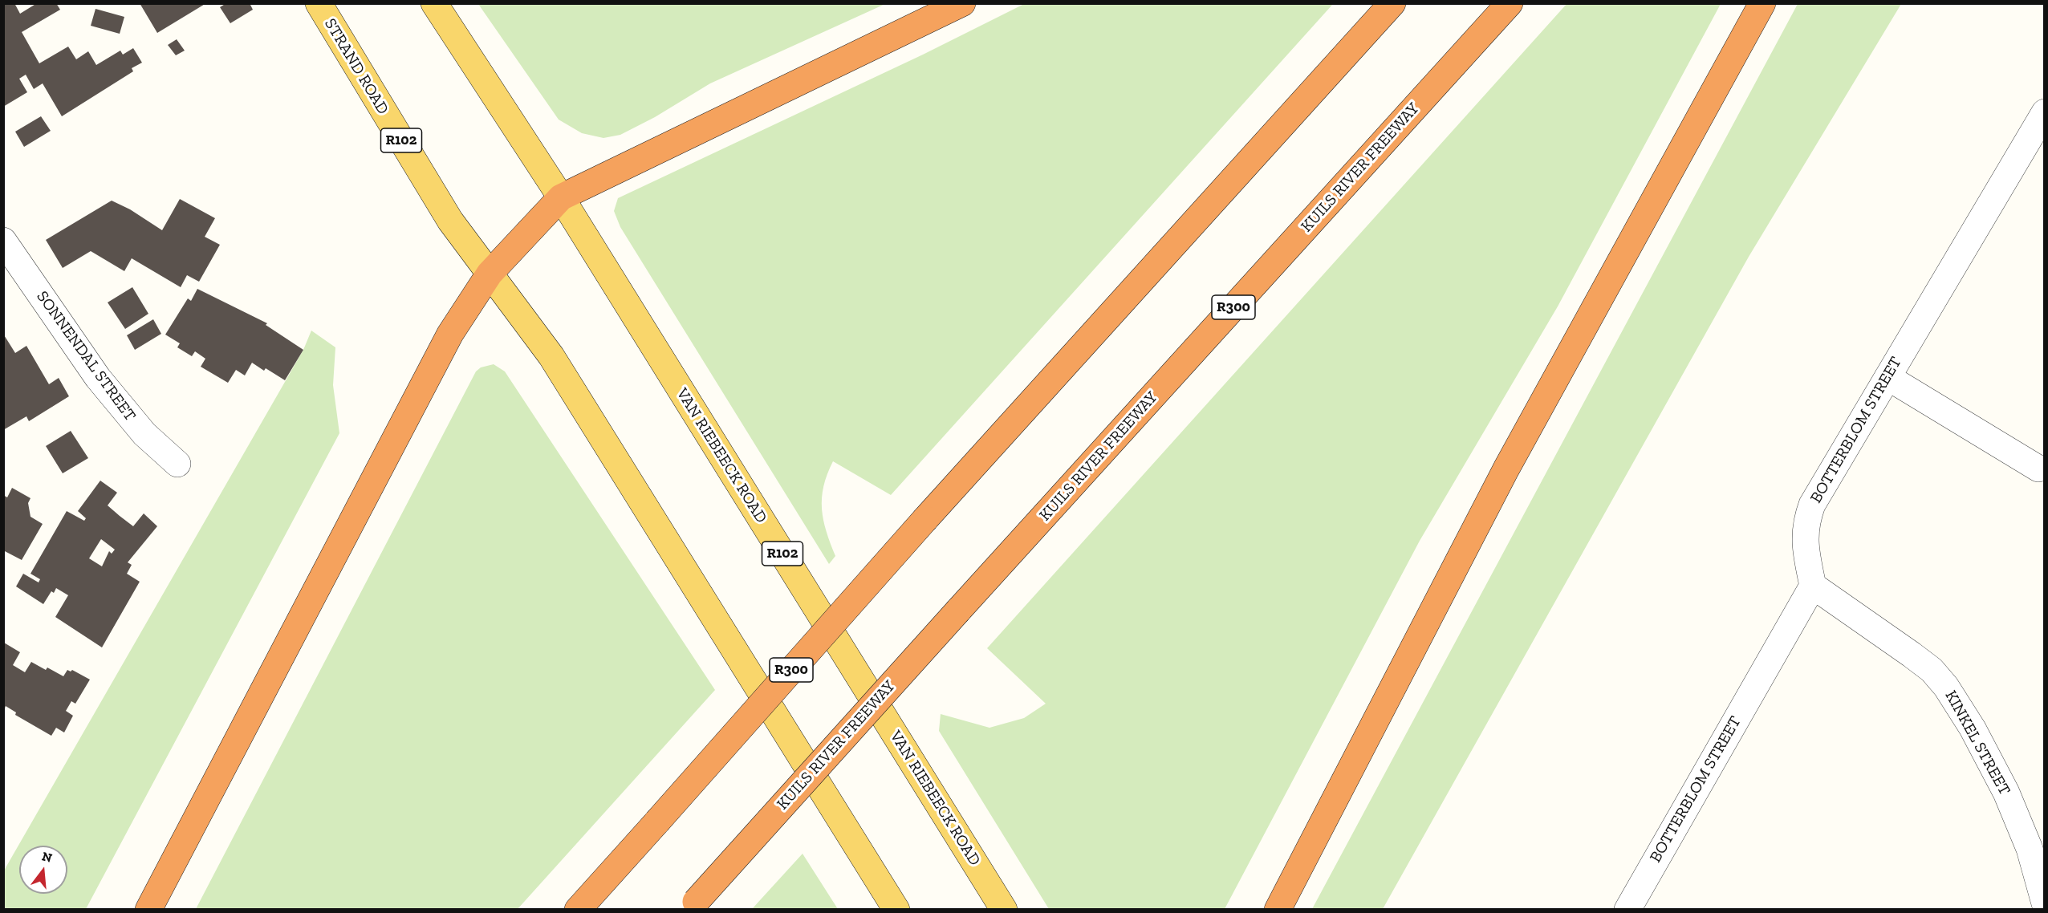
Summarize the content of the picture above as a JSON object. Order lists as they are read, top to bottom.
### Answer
{
  "streets": {
    "highway": ["KUILS RIVER FREEWAY", "R300"],
    "main road": ["STRAND ROAD", "R102", "VAN RIEBEECK ROAD"],
    "street": ["SONNENDAL STREET", "BOTTERBLOM STREET", "KINKEL STREET"]
  },
  "crossings": [
    ["STRAND ROAD", "R102"],
    ["R102", "VAN RIEBEECK ROAD"],
    ["BOTTERBLOM STREET", "KINKEL STREET"]
  ],
  "north": "top"
}
